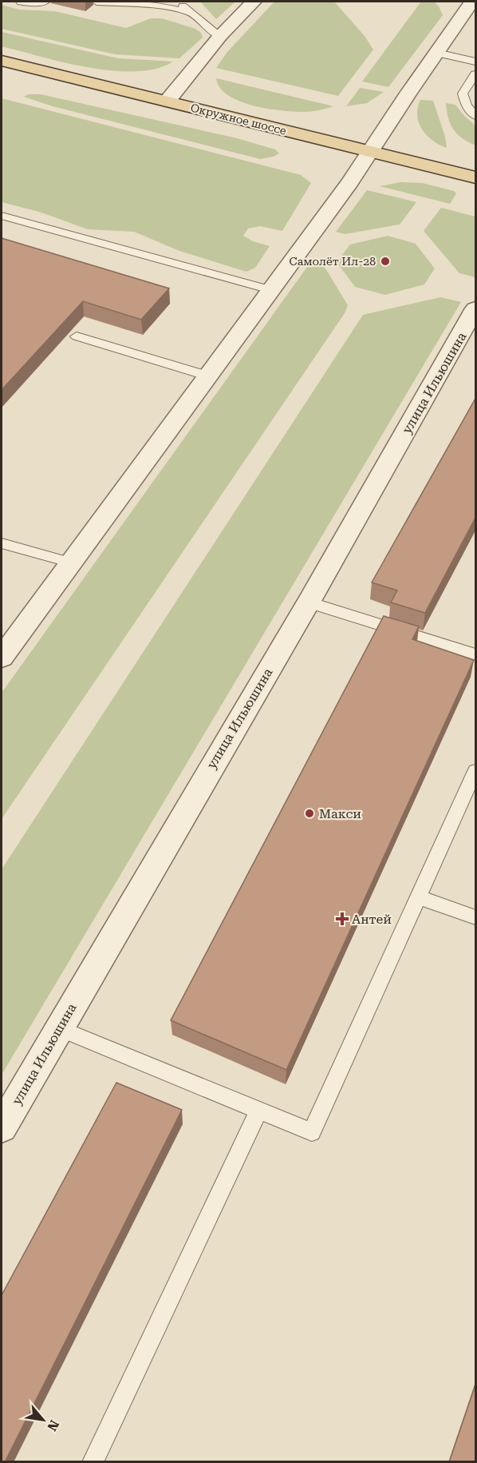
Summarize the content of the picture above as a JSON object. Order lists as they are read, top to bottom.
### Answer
{
  "streets": {
    "main road": ["Окружное шоссе"],
    "street": ["улица Ильюшина"]
  },
  "places": {
    "other": ["Самолёт Ил-28", "Макси"],
    "health": ["Антей"]
  },
  "north": "bottom right"
}
